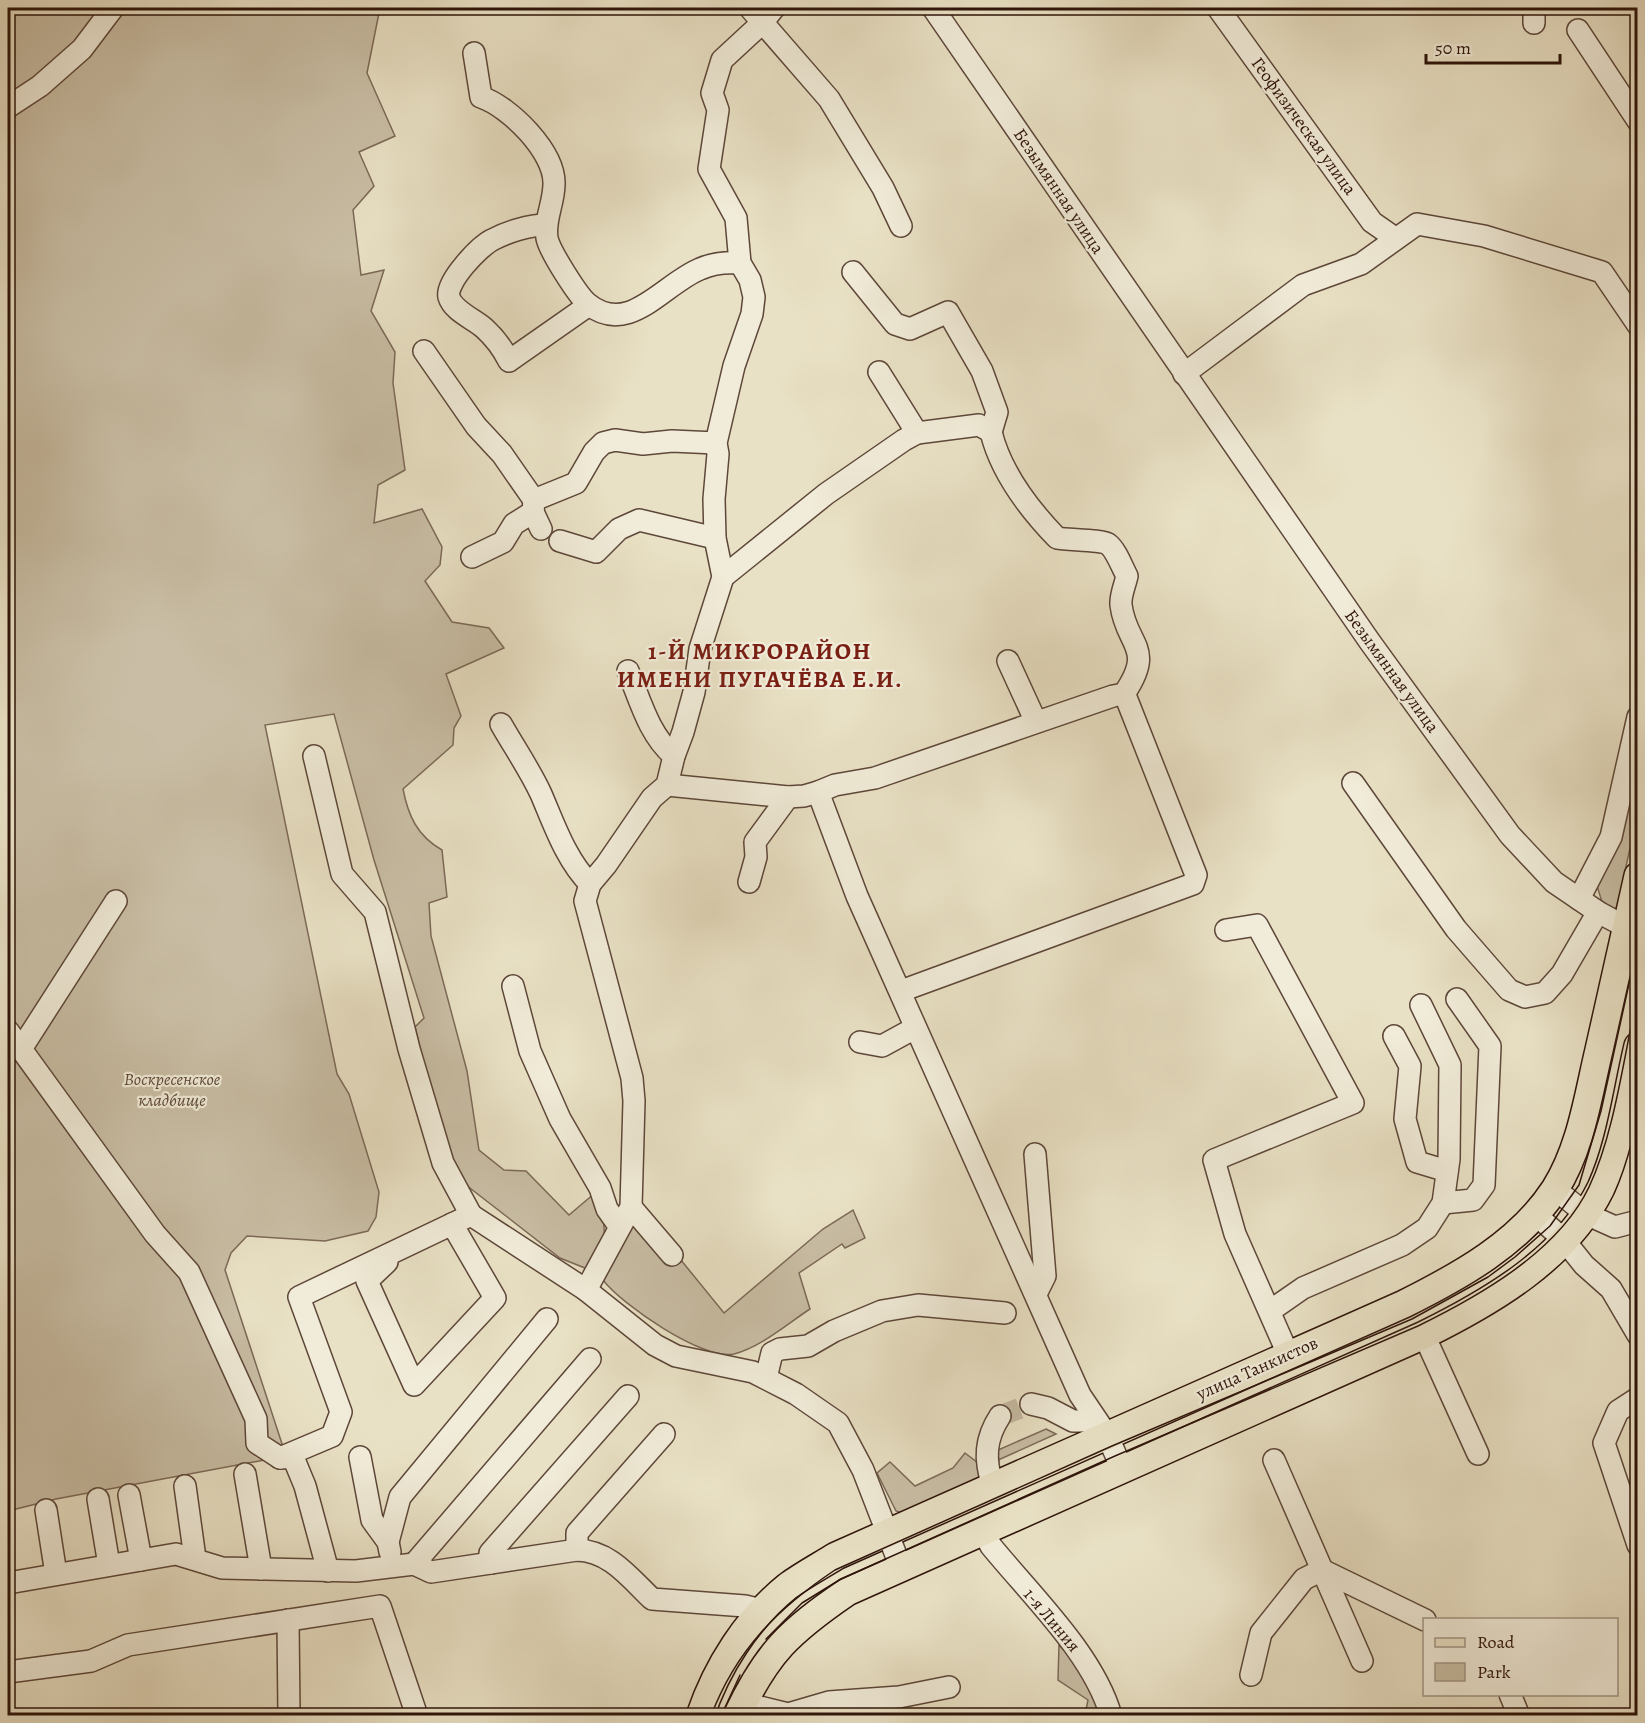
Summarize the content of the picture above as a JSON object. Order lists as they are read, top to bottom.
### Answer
{
  "streets": {
    "main road": ["улица Танкистов"],
    "street": ["Геофизическая улица", "Безымянная улица", "1-я Линия"]
  },
  "crossings": [
    ["Безымянная улица", "улица Танкистов"]
  ],
  "districts": ["1-Й МИКРОРАЙОН ИМЕНИ ПУГАЧЁВА Е.И."],
  "parks": ["Воскресенское кладбище"],
  "legend": ["Road", "Park"],
  "scale_bar": "50 m"
}
